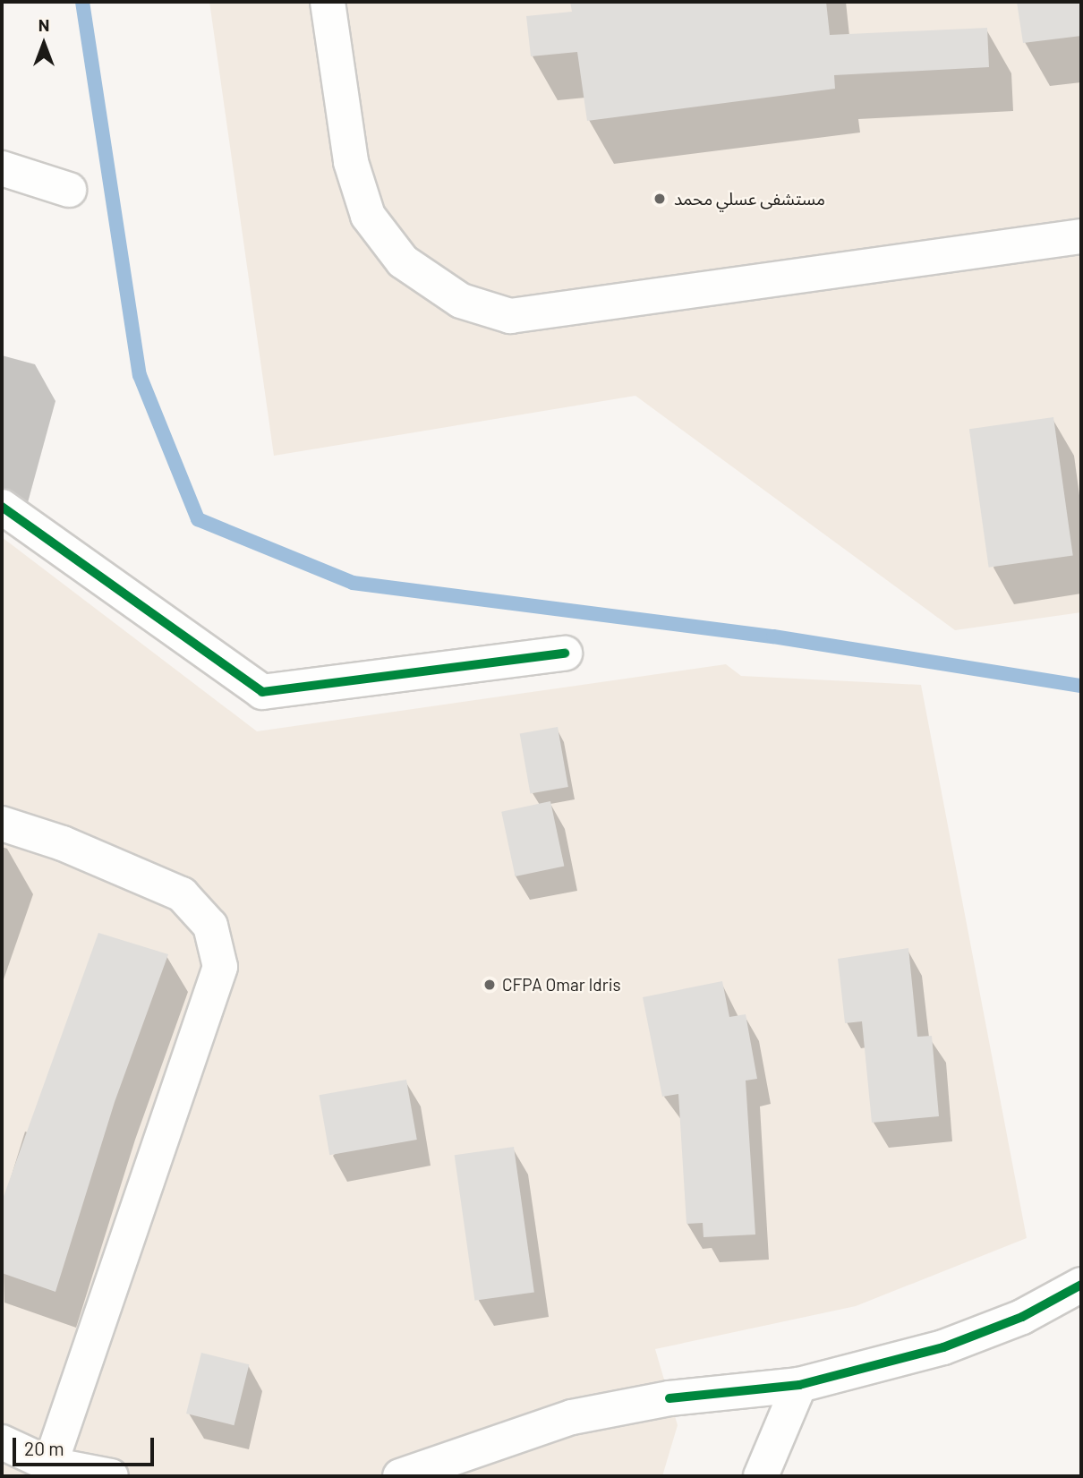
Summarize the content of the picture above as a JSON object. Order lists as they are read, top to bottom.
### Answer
{
  "places": ["مستشفى عسلي محمد", "CFPA Omar Idris"],
  "scale_bar": "20 m",
  "north": "top"
}
